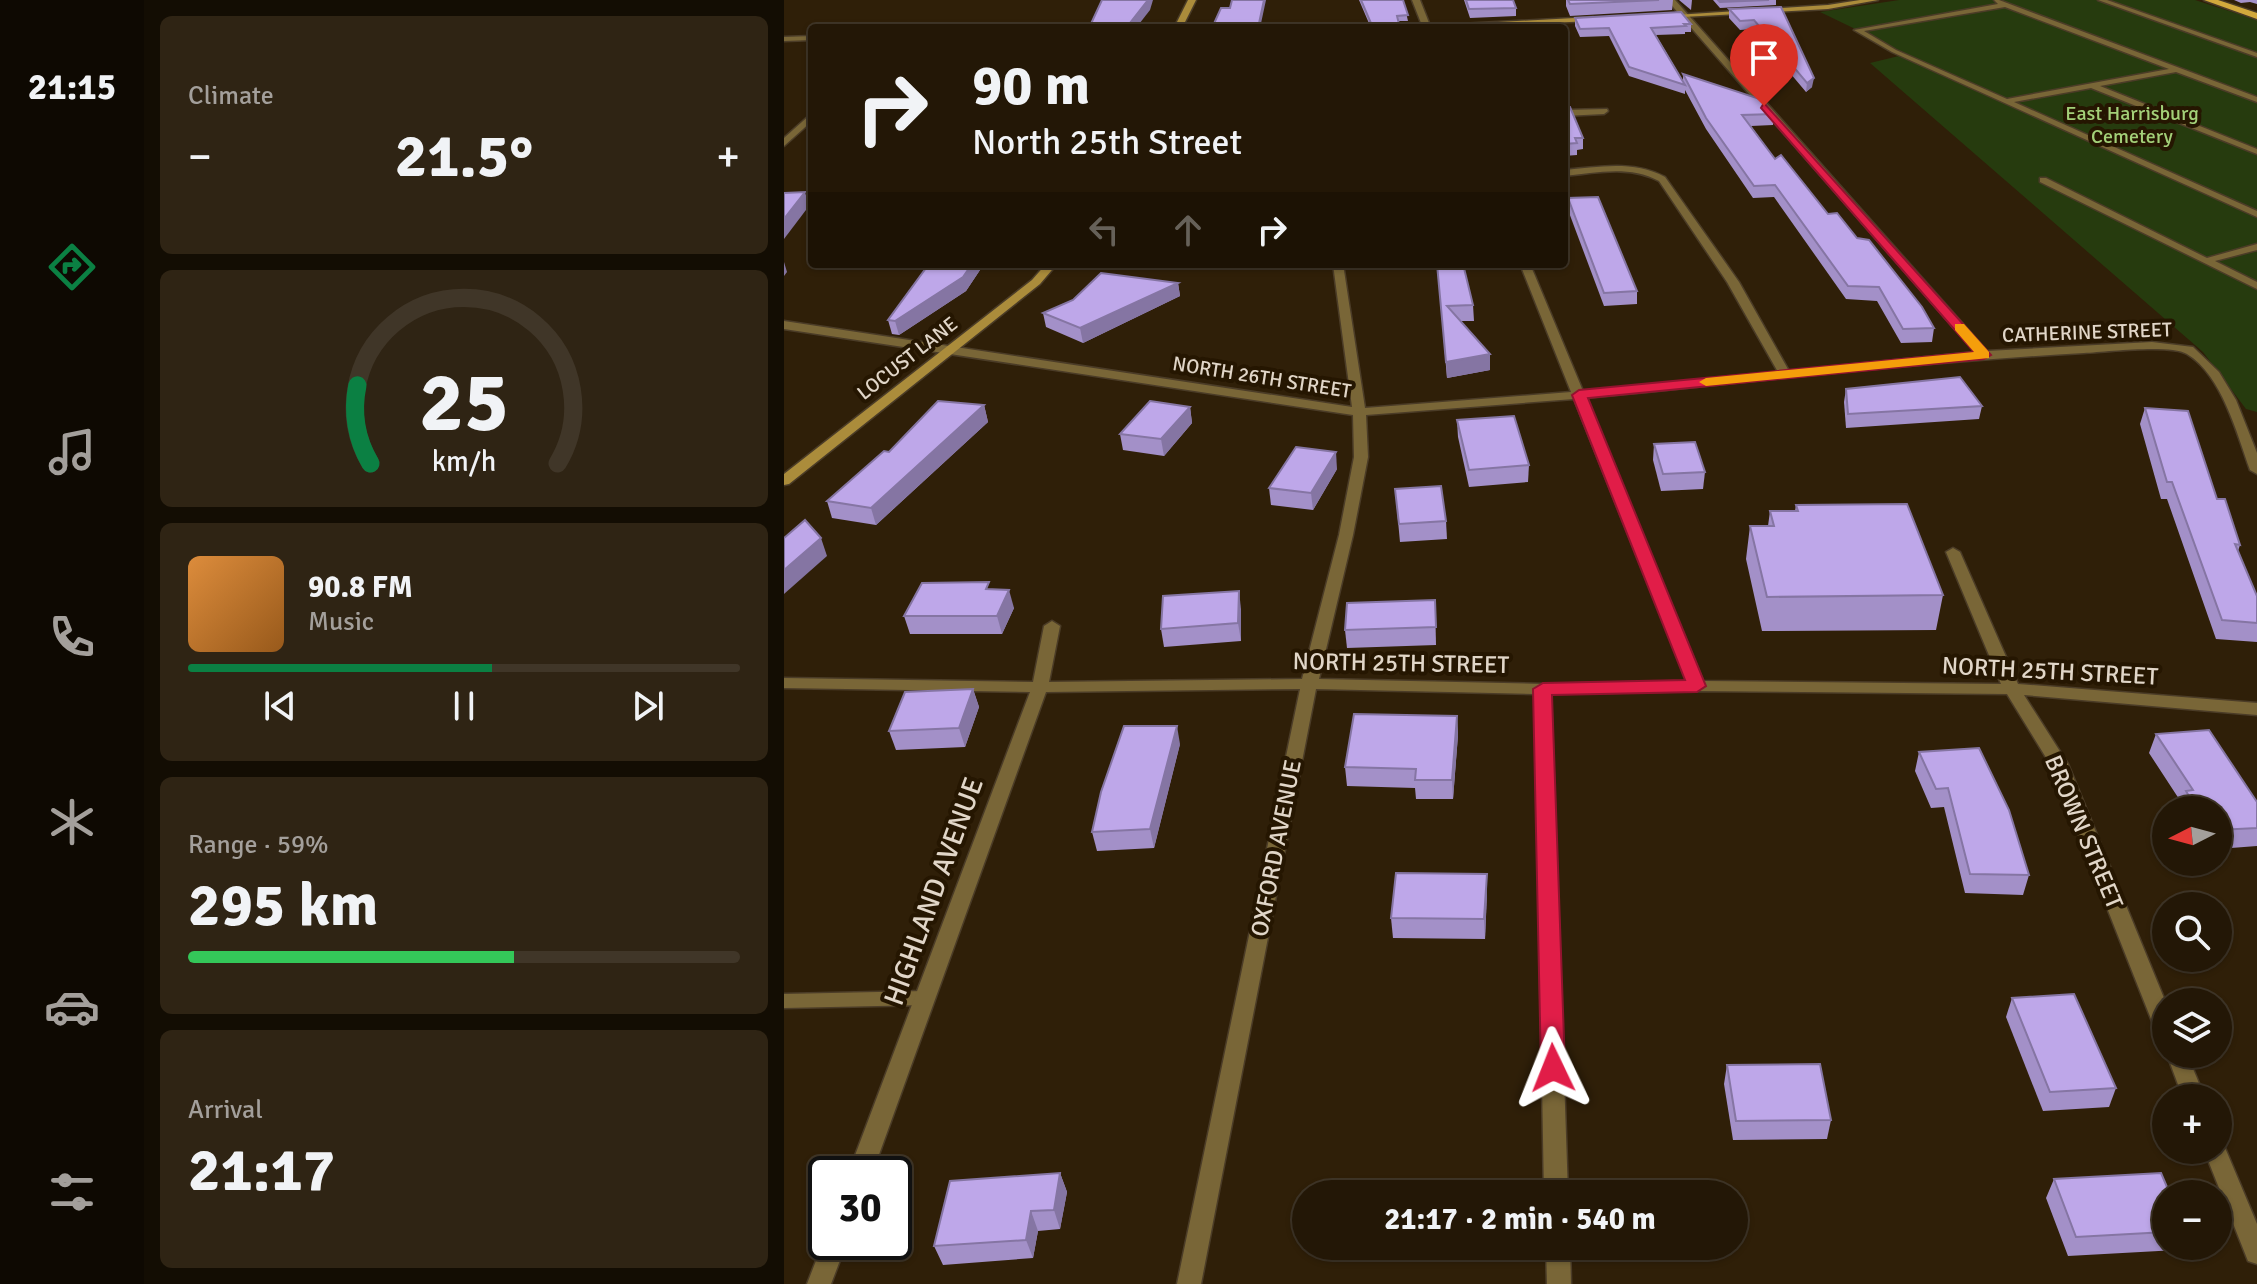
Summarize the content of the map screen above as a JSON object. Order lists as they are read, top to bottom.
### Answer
{
  "streets": {
    "street": [
      "CATHERINE STREET",
      "LOCUST LANE",
      "NORTH 26TH STREET",
      "NORTH 25TH STREET",
      "BROWN STREET",
      "OXFORD AVENUE",
      "HIGHLAND AVENUE"
    ]
  },
  "crossings": [
    ["CATHERINE STREET", "NORTH 26TH STREET"],
    ["LOCUST LANE", "NORTH 26TH STREET"],
    ["NORTH 26TH STREET", "OXFORD AVENUE"],
    ["NORTH 25TH STREET", "BROWN STREET"],
    ["NORTH 25TH STREET", "OXFORD AVENUE"],
    ["NORTH 25TH STREET", "HIGHLAND AVENUE"]
  ],
  "parks": ["East Harrisburg Cemetery"],
  "north": "left",
  "page": {
    "tabs": "21:15",
    "tile": [
      "Climate",
      ["Range · 59%", "295 km"],
      ["Arrival", "21:17"]
    ],
    "turn": ["90 m", "North 25th Street"],
    "heat": ["−", "21.5°", "+"],
    "song": ["90.8 FM", "Music"],
    "map_buttons": ["+", "−"],
    "limit": "30",
    "trip": "21:17 · 2 min · 540 m",
    "gauge": ["25", "km/h"]
  }
}
